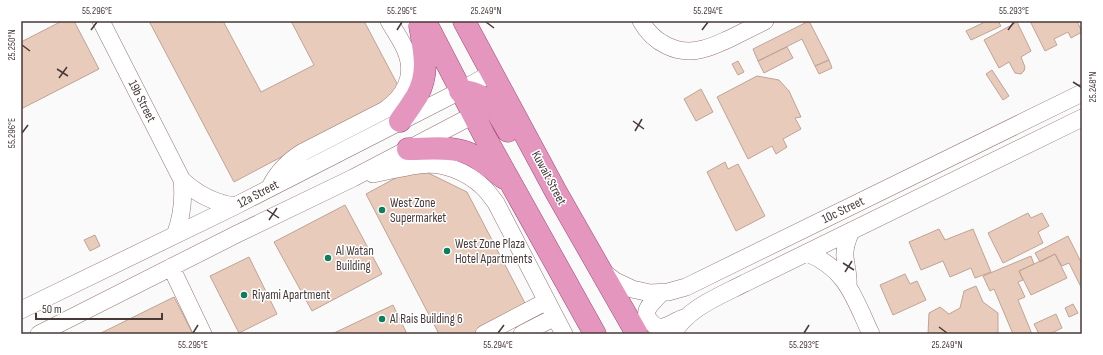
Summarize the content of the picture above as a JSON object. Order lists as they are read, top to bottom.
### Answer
{
  "streets": {
    "main road": ["Kuwait Street"],
    "street": ["19b Street", "12a Street", "10c Street"]
  },
  "crossings": [
    ["19b Street", "12a Street"],
    ["Kuwait Street", "12a Street"],
    ["Kuwait Street", "10c Street"]
  ],
  "places": [
    "West Zone Supermarket",
    "West Zone Plaza Hotel Apartments",
    "Al Watan Building",
    "Riyami Apartment",
    "Al Rais Building 6"
  ],
  "scale_bar": "50 m",
  "coordinates": [
    "55.296°E",
    "55.295°E",
    "25.249°N",
    "55.294°E",
    "55.293°E",
    "25.250°N",
    "25.248°N"
  ]
}
